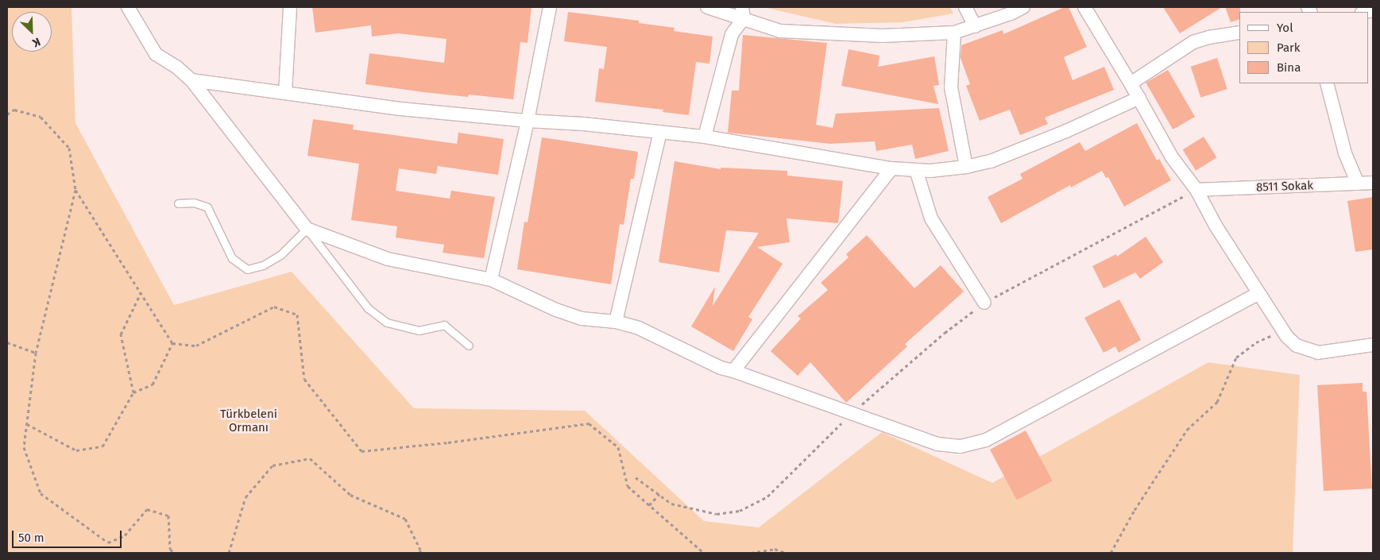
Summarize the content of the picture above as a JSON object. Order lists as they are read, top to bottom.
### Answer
{
  "streets": {
    "street": ["8511 Sokak"]
  },
  "parks": ["Türkbeleni Ormanı"],
  "legend": ["Yol", "Park", "Bina"],
  "scale_bar": "50 m",
  "north": "bottom right"
}
